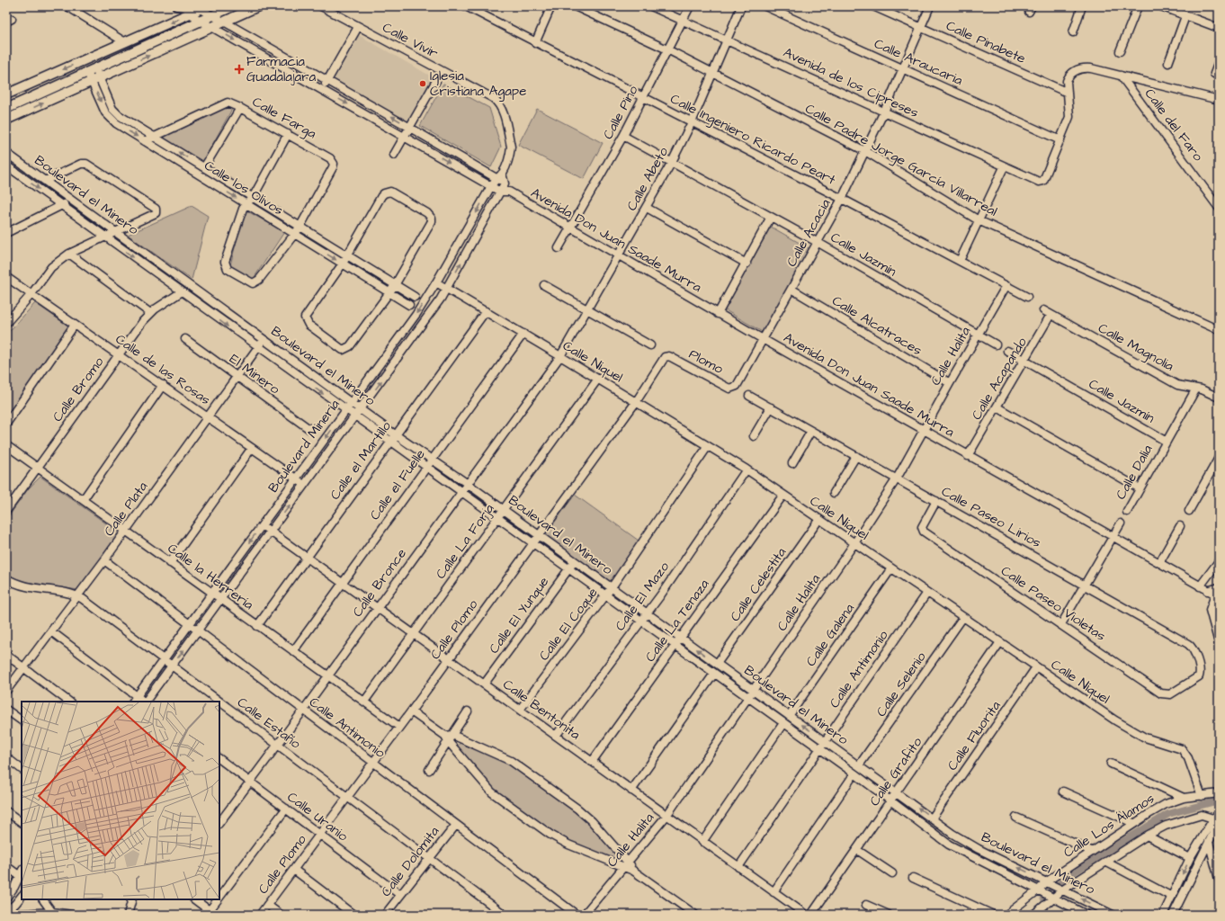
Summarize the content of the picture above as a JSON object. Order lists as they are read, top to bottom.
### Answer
{
  "streets": {
    "street": [
      "Calle Vivir",
      "Calle Pinabete",
      "Calle Araucaria",
      "Avenida de los Cipreses",
      "Calle Pino",
      "Calle Farga",
      "Calle del Faro",
      "Calle Ingeniero Ricardo Peart",
      "Calle Padre Jorge García Villarreal",
      "Calle Abeto",
      "Calle los Olivos",
      "Boulevard el Minero",
      "Calle Acacia",
      "Avenida Don Juan Saade Murra",
      "Calle Jazmín",
      "Calle Alcatraces",
      "Calle Magnolia",
      "Calle Halita",
      "Calle Níquel",
      "Plomo",
      "Calle de las Rosas",
      "El Minero",
      "Calle Acapando",
      "Calle Bromo",
      "Boulevard Minería",
      "Calle el Martillo",
      "Calle Dalia",
      "Calle el Fuelle",
      "Calle Plata",
      "Calle Paseo Lirios",
      "Calle La Forja",
      "Calle la Herrería",
      "Calle Bronce",
      "Calle Celestita",
      "Calle El Mazo",
      "Calle Paseo Violetas",
      "Calle El Yunque",
      "Calle La Tenaza",
      "Calle El Coque",
      "Calle Plomo",
      "Calle Galena",
      "Calle Antimonio",
      "Calle Selenio",
      "Calle Bentonita",
      "Calle Estaño",
      "Calle Fluorita",
      "Calle Grafito",
      "Calle Uranio",
      "Calle Los Álamos",
      "Calle Dolomita"
    ]
  },
  "crossings": [
    ["Calle Pinabete", "Calle Acacia"],
    ["Calle Araucaria", "Avenida de los Cipreses"],
    ["Calle Araucaria", "Calle Acacia"],
    ["Avenida de los Cipreses", "Calle Pino"],
    ["Avenida de los Cipreses", "Calle Abeto"],
    ["Avenida de los Cipreses", "Calle Acacia"],
    ["Calle Pino", "Calle Ingeniero Ricardo Peart"],
    ["Calle Pino", "Calle Padre Jorge García Villarreal"],
    ["Calle Pino", "Avenida Don Juan Saade Murra"],
    ["Calle Pino", "Calle Jazmín"],
    ["Calle Farga", "Calle los Olivos"],
    ["Calle Ingeniero Ricardo Peart", "Calle Abeto"],
    ["Calle Ingeniero Ricardo Peart", "Calle Acacia"],
    ["Calle Ingeniero Ricardo Peart", "Calle Halita"],
    ["Calle Padre Jorge García Villarreal", "Calle Abeto"],
    ["Calle Padre Jorge García Villarreal", "Calle Acacia"],
    ["Calle Abeto", "Avenida Don Juan Saade Murra"],
    ["Calle Abeto", "Calle Jazmín"],
    ["Calle Abeto", "Calle Níquel"],
    ["Calle Abeto", "Calle Bronce"],
    ["Boulevard el Minero", "Calle Halita"],
    ["Boulevard el Minero", "Calle Bromo"],
    ["Boulevard el Minero", "Boulevard Minería"],
    ["Boulevard el Minero", "Calle el Martillo"],
    ["Boulevard el Minero", "Calle el Fuelle"],
    ["Boulevard el Minero", "Calle Plata"],
    ["Boulevard el Minero", "Calle La Forja"],
    ["Boulevard el Minero", "Calle Bronce"],
    ["Boulevard el Minero", "Calle Celestita"],
    ["Boulevard el Minero", "Calle El Mazo"],
    ["Boulevard el Minero", "Calle El Yunque"],
    ["Boulevard el Minero", "Calle La Tenaza"],
    ["Boulevard el Minero", "Calle El Coque"],
    ["Boulevard el Minero", "Calle Plomo"],
    ["Boulevard el Minero", "Calle Galena"],
    ["Boulevard el Minero", "Calle Antimonio"],
    ["Boulevard el Minero", "Calle Selenio"],
    ["Boulevard el Minero", "Calle Fluorita"],
    ["Boulevard el Minero", "Calle Grafito"],
    ["Boulevard el Minero", "Calle Los Álamos"],
    ["Calle Acacia", "Avenida Don Juan Saade Murra"],
    ["Calle Acacia", "Calle Jazmín"],
    ["Calle Acacia", "Calle Alcatraces"],
    ["Calle Acacia", "Plomo"],
    ["Avenida Don Juan Saade Murra", "Calle Halita"],
    ["Avenida Don Juan Saade Murra", "Calle Acapando"],
    ["Avenida Don Juan Saade Murra", "Boulevard Minería"],
    ["Calle Jazmín", "Calle Halita"],
    ["Calle Jazmín", "Calle Acapando"],
    ["Calle Jazmín", "Calle Dalia"],
    ["Calle Alcatraces", "Calle Halita"],
    ["Calle Magnolia", "Calle Acapando"],
    ["Calle Magnolia", "Calle Dalia"],
    ["Calle Halita", "Calle Níquel"],
    ["Calle Halita", "Calle Paseo Lirios"],
    ["Calle Halita", "Calle Bentonita"],
    ["Calle Níquel", "Boulevard Minería"],
    ["Calle Níquel", "Calle el Martillo"],
    ["Calle Níquel", "Calle el Fuelle"],
    ["Calle Níquel", "Calle La Forja"],
    ["Calle Níquel", "Calle Bronce"],
    ["Calle Níquel", "Calle Celestita"],
    ["Calle Níquel", "Calle El Mazo"],
    ["Calle Níquel", "Calle La Tenaza"],
    ["Calle Níquel", "Calle El Coque"],
    ["Calle Níquel", "Calle Plomo"],
    ["Calle Níquel", "Calle Galena"],
    ["Calle Níquel", "Calle Antimonio"],
    ["Calle Níquel", "Calle Selenio"],
    ["Calle Níquel", "Calle Fluorita"],
    ["Calle Níquel", "Calle Grafito"],
    ["Calle Níquel", "Calle Los Álamos"],
    ["Plomo", "Calle Plomo"],
    ["Calle de las Rosas", "Calle Bromo"],
    ["Calle de las Rosas", "Boulevard Minería"],
    ["Calle de las Rosas", "Calle Plata"],
    ["El Minero", "Calle Plata"],
    ["Calle Bromo", "Calle la Herrería"],
    ["Boulevard Minería", "Calle la Herrería"],
    ["Boulevard Minería", "Calle Antimonio"],
    ["Boulevard Minería", "Calle Bentonita"],
    ["Boulevard Minería", "Calle Estaño"],
    ["Calle el Martillo", "Calle la Herrería"],
    ["Calle el Martillo", "Calle Bentonita"],
    ["Calle el Fuelle", "Calle la Herrería"],
    ["Calle el Fuelle", "Calle Bentonita"],
    ["Calle Plata", "Calle la Herrería"],
    ["Calle Plata", "Calle Antimonio"],
    ["Calle Plata", "Calle Estaño"],
    ["Calle Paseo Lirios", "Calle Paseo Violetas"],
    ["Calle La Forja", "Calle la Herrería"],
    ["Calle La Forja", "Calle Bentonita"],
    ["Calle la Herrería", "Calle Bronce"],
    ["Calle la Herrería", "Calle Plomo"],
    ["Calle Bronce", "Calle Antimonio"],
    ["Calle Bronce", "Calle Bentonita"],
    ["Calle Bronce", "Calle Estaño"],
    ["Calle Bronce", "Calle Uranio"],
    ["Calle El Mazo", "Calle Bentonita"],
    ["Calle El Yunque", "Calle Bentonita"],
    ["Calle La Tenaza", "Calle Bentonita"],
    ["Calle El Coque", "Calle Bentonita"],
    ["Calle Plomo", "Calle Antimonio"],
    ["Calle Plomo", "Calle Bentonita"],
    ["Calle Plomo", "Calle Estaño"],
    ["Calle Plomo", "Calle Uranio"],
    ["Calle Antimonio", "Calle Bentonita"],
    ["Calle Antimonio", "Calle Dolomita"],
    ["Calle Estaño", "Calle Dolomita"],
    ["Calle Uranio", "Calle Dolomita"]
  ],
  "places": {
    "health": ["Farmacia Guadalajara"],
    "other": ["Iglesia Cristiana Agape"]
  }
}
